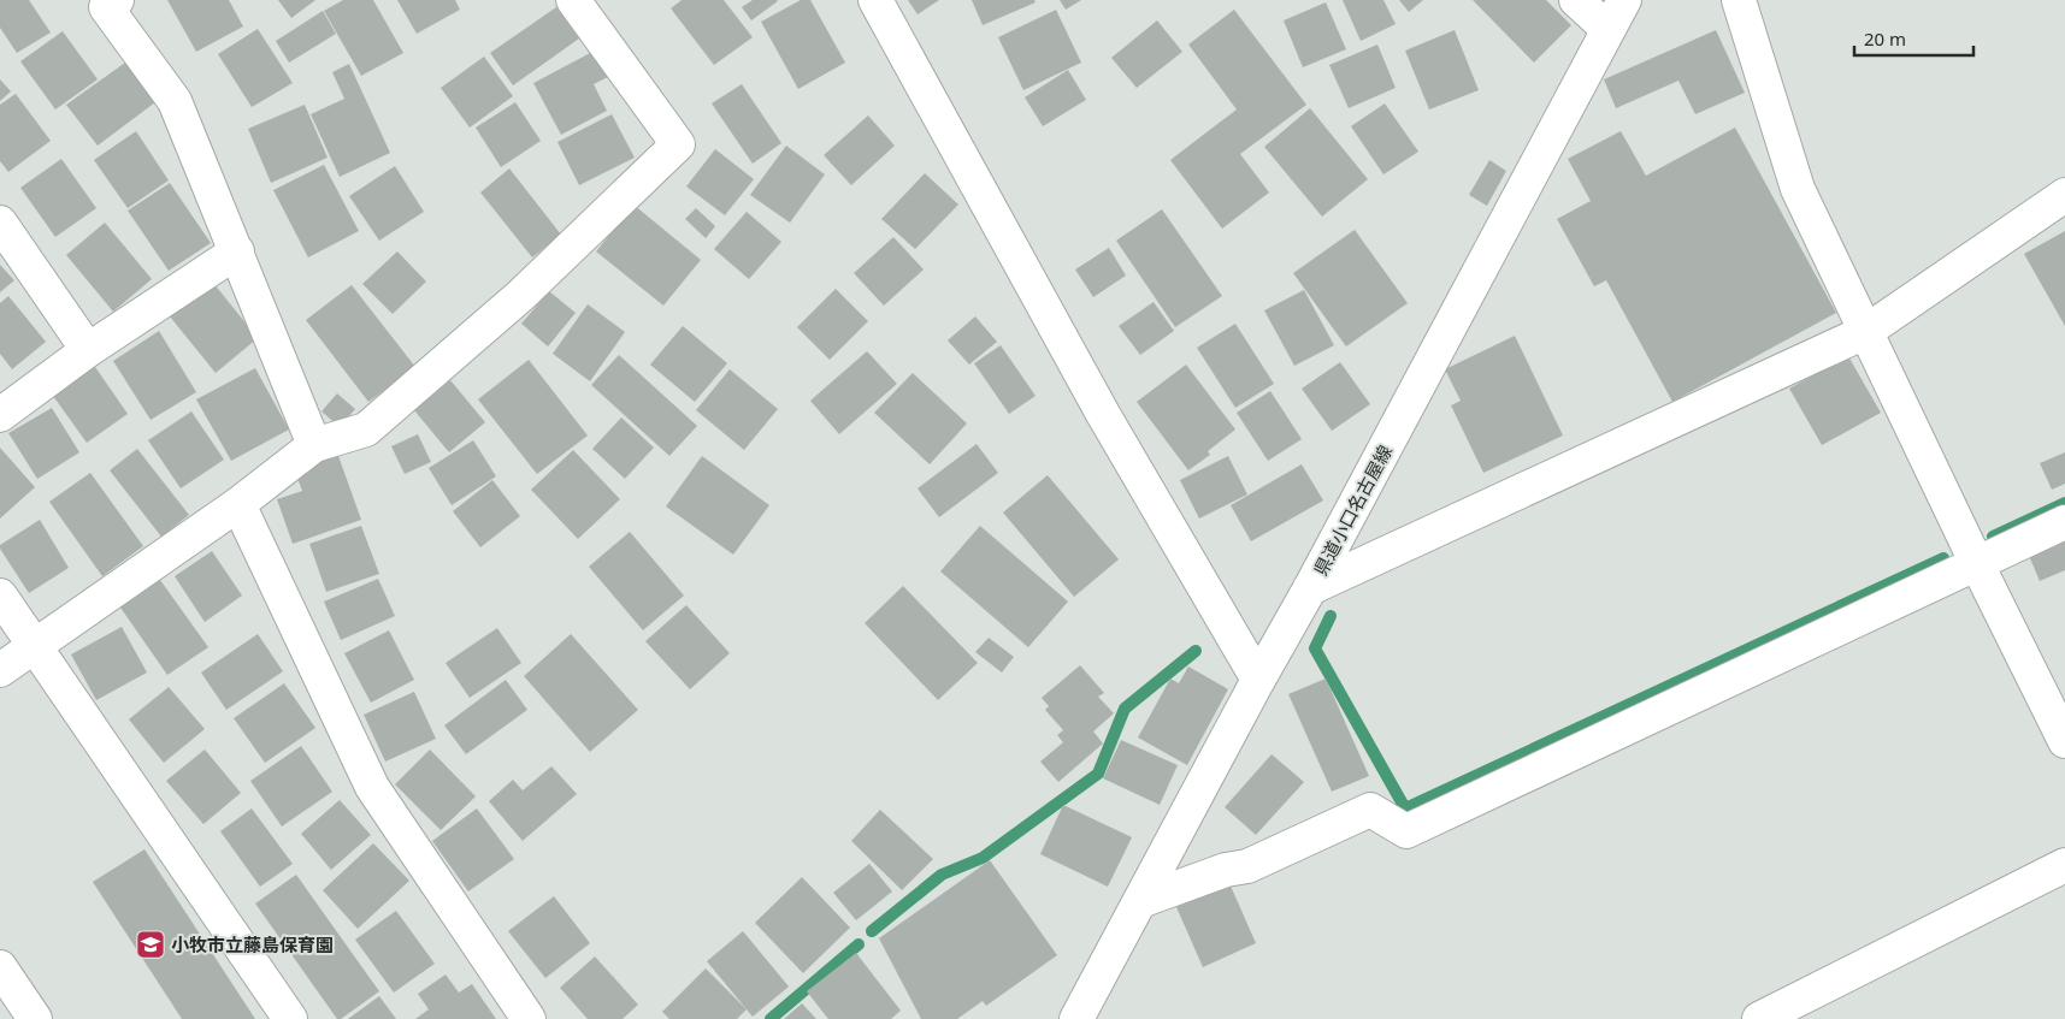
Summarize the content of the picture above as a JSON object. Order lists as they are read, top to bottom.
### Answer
{
  "streets": {
    "street": ["県道小口名古屋線"]
  },
  "places": {
    "school or university": ["小牧市立藤島保育園"]
  },
  "scale_bar": "20 m"
}
